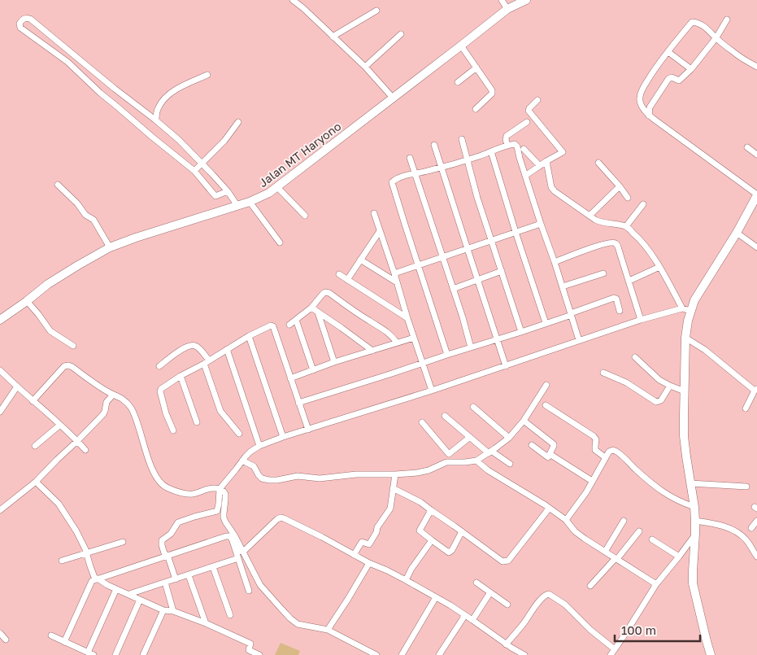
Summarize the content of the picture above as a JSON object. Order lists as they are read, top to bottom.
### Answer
{
  "streets": {
    "main road": ["Jalan MT Haryono"]
  },
  "scale_bar": "100 m"
}
